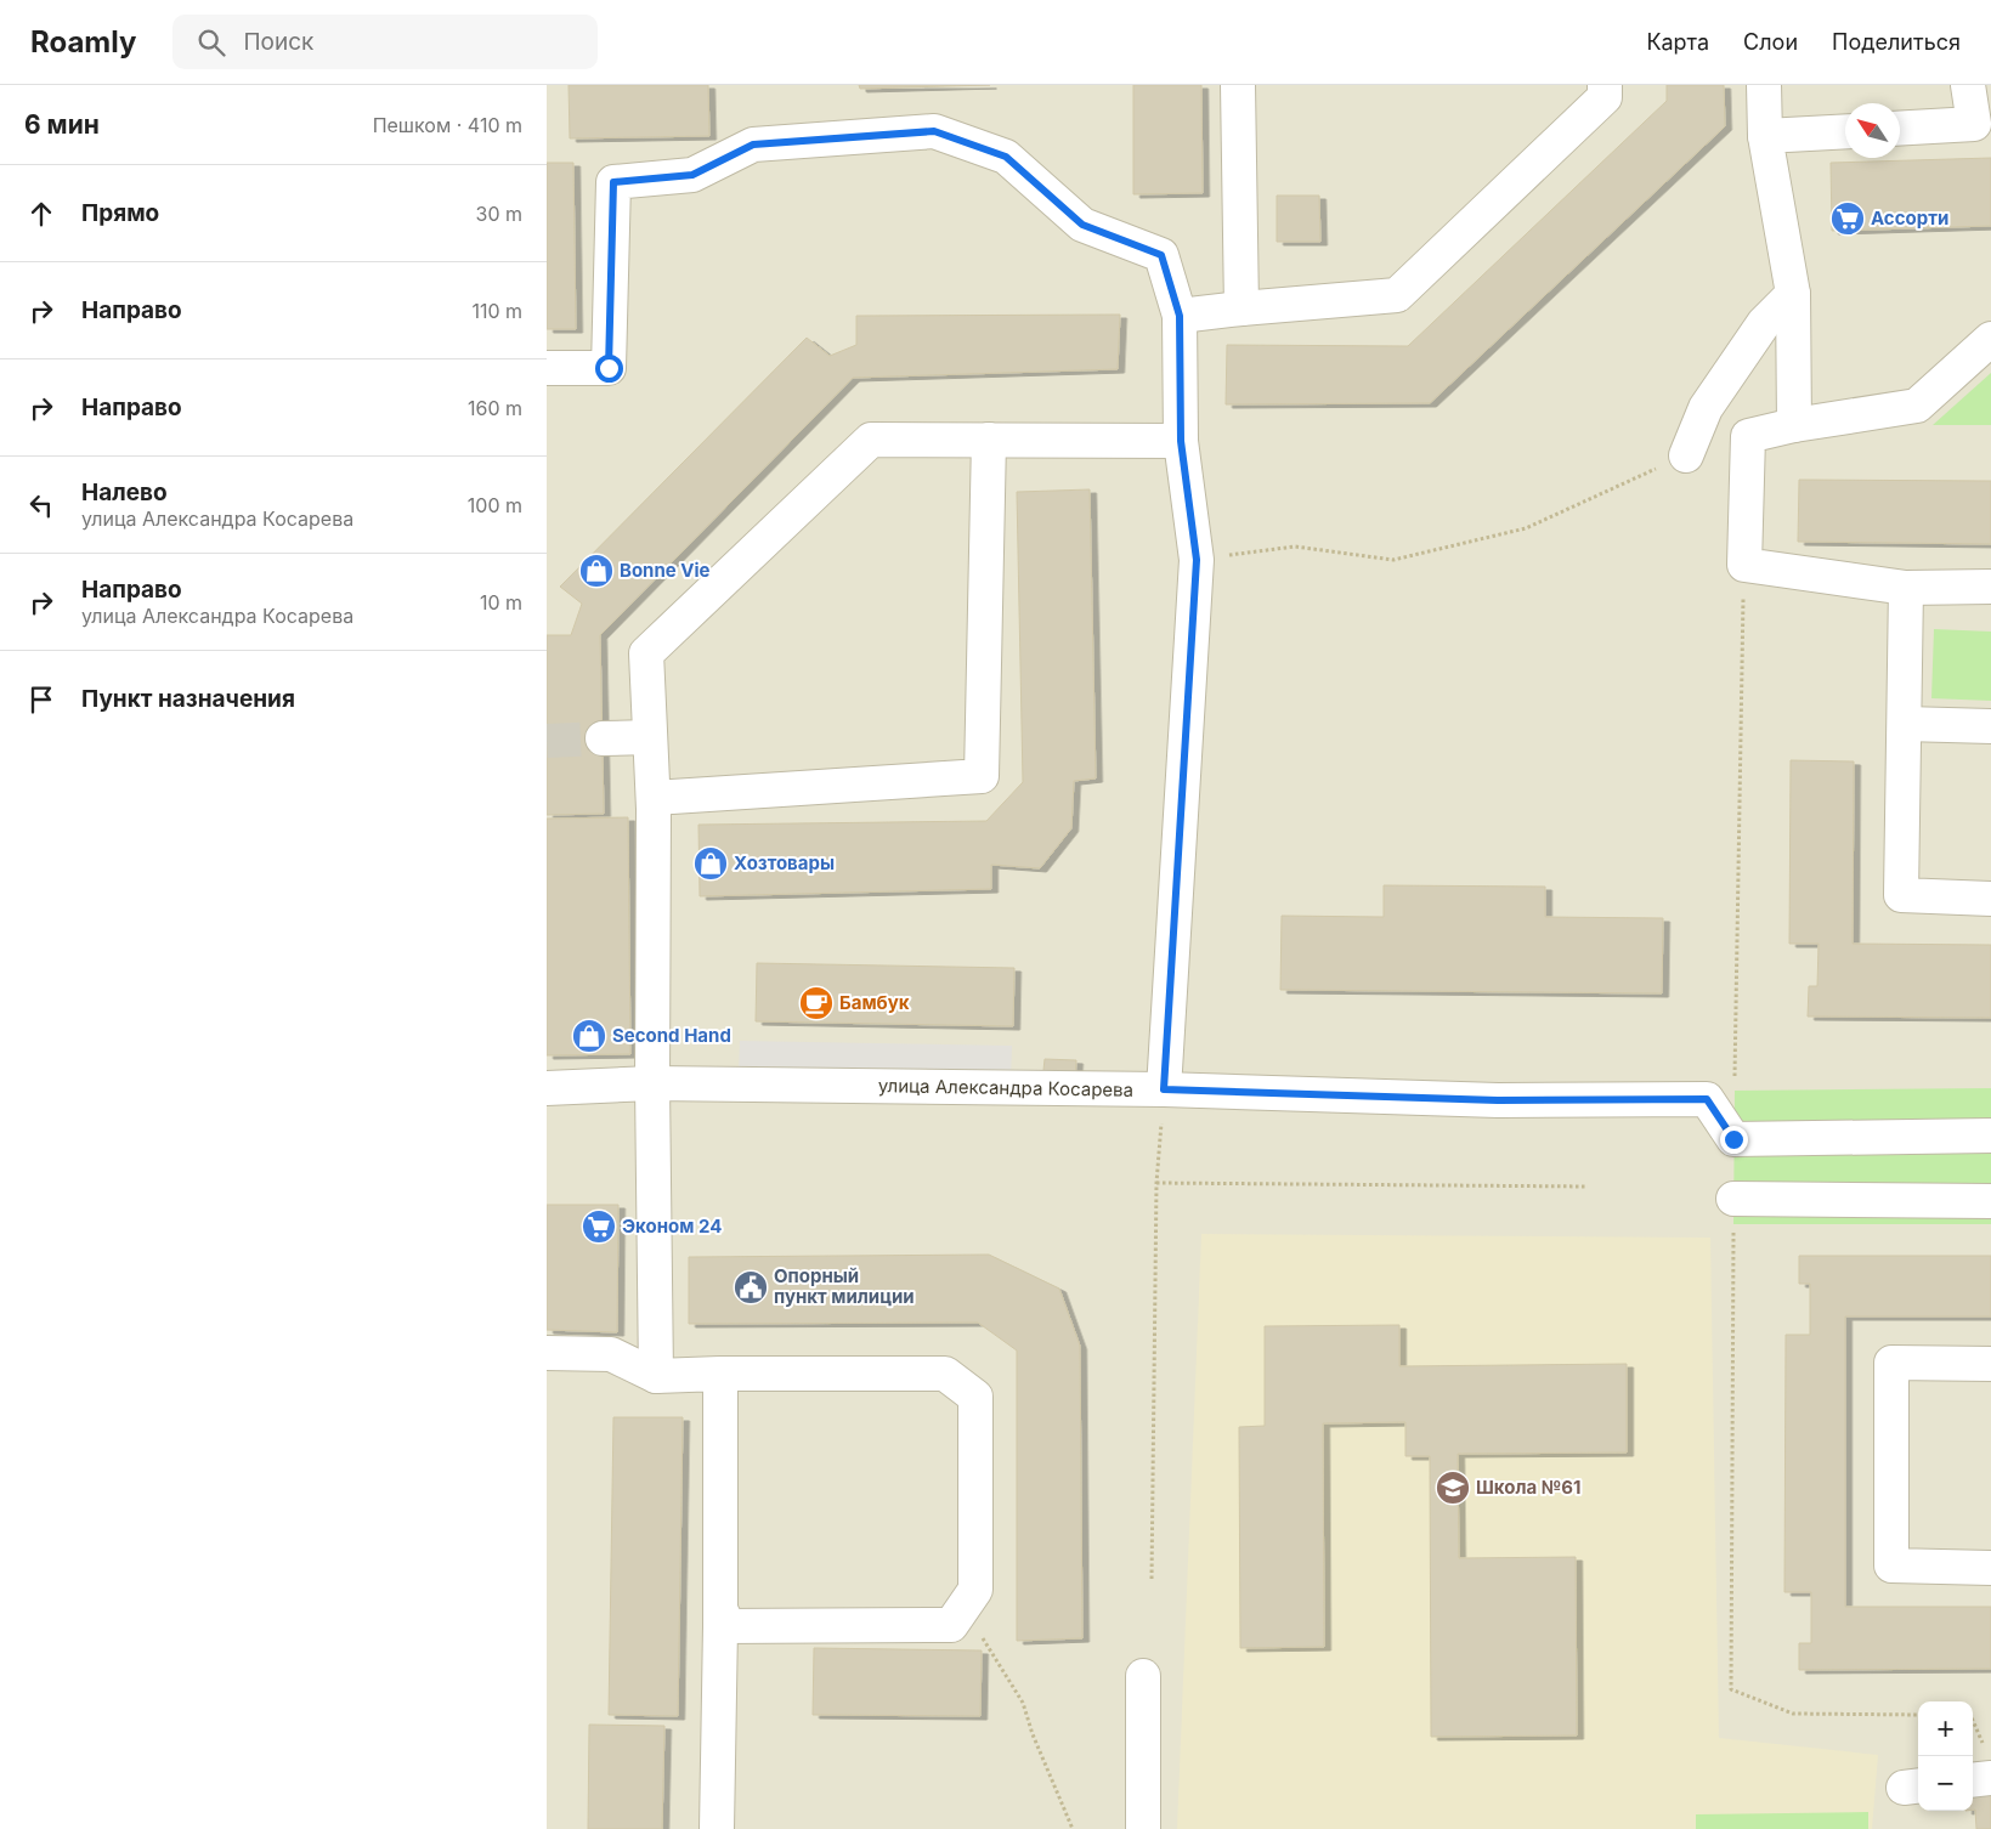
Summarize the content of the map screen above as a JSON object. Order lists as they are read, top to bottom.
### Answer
{
  "streets": {
    "street": ["улица Александра Косарева"]
  },
  "places": {
    "supermarket": ["Ассорти", "Эконом 24"],
    "shop": ["Bonne Vie", "Хозтовары", "Second Hand"],
    "cafe": ["Бамбук"],
    "public building": ["Опорный пункт милиции"],
    "school or university": ["Школа №61"]
  },
  "north": "top left",
  "page": {
    "header": "Roamly",
    "search": "Поиск",
    "nav": ["Карта", "Слои", "Поделиться"],
    "heading": ["6 мин", "Пешком · 410 m"],
    "list": [
      ["Прямо", "30 m"],
      ["Направо", "110 m"],
      ["Направо", "160 m"],
      ["Налево", "улица Александра Косарева", "100 m"],
      ["Направо", "улица Александра Косарева", "10 m"],
      "Пункт назначения"
    ],
    "map_buttons": ["+", "−"]
  }
}
